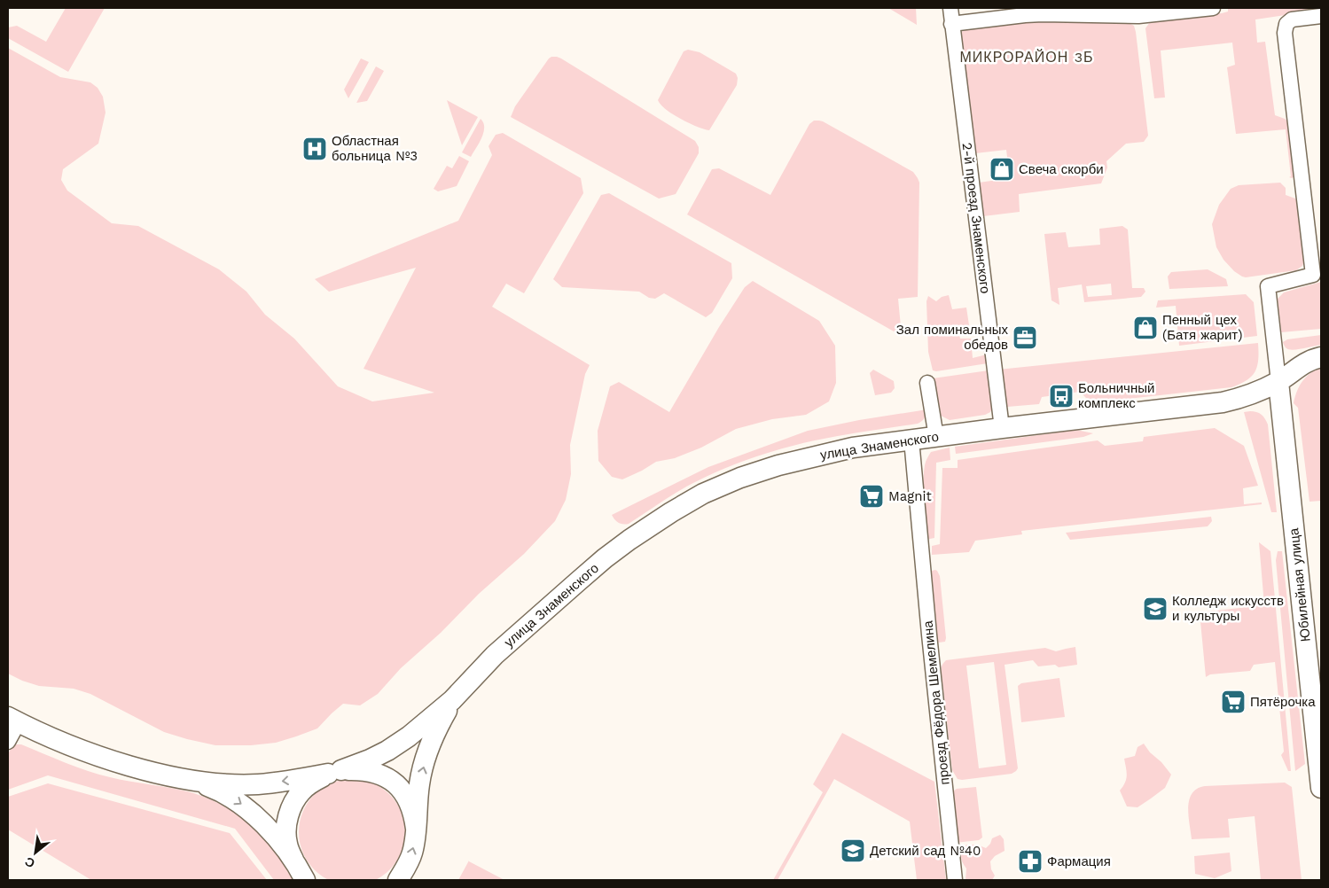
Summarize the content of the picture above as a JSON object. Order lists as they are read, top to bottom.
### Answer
{
  "streets": {
    "main road": ["улица Знаменского", "Юбилейная улица"],
    "street": ["2-й проезд Знаменского", "проезд Фёдора Шемелина"]
  },
  "crossings": [
    ["2-й проезд Знаменского", "улица Знаменского"],
    ["улица Знаменского", "Юбилейная улица"],
    ["улица Знаменского", "проезд Фёдора Шемелина"]
  ],
  "districts": ["МИКРОРАЙОН 3Б"],
  "places": {
    "hospital": ["Областная больница №3"],
    "shop": ["Свеча скорби", "Пенный цех (Батя жарит)"],
    "office": ["Зал поминальных обедов"],
    "bus stop": ["Больничный комплекс"],
    "supermarket": ["Magnit", "Пятёрочка"],
    "school or university": ["Колледж искусств и культуры", "Детский сад №40"],
    "pharmacy": ["Фармация"]
  },
  "north": "bottom left"
}
